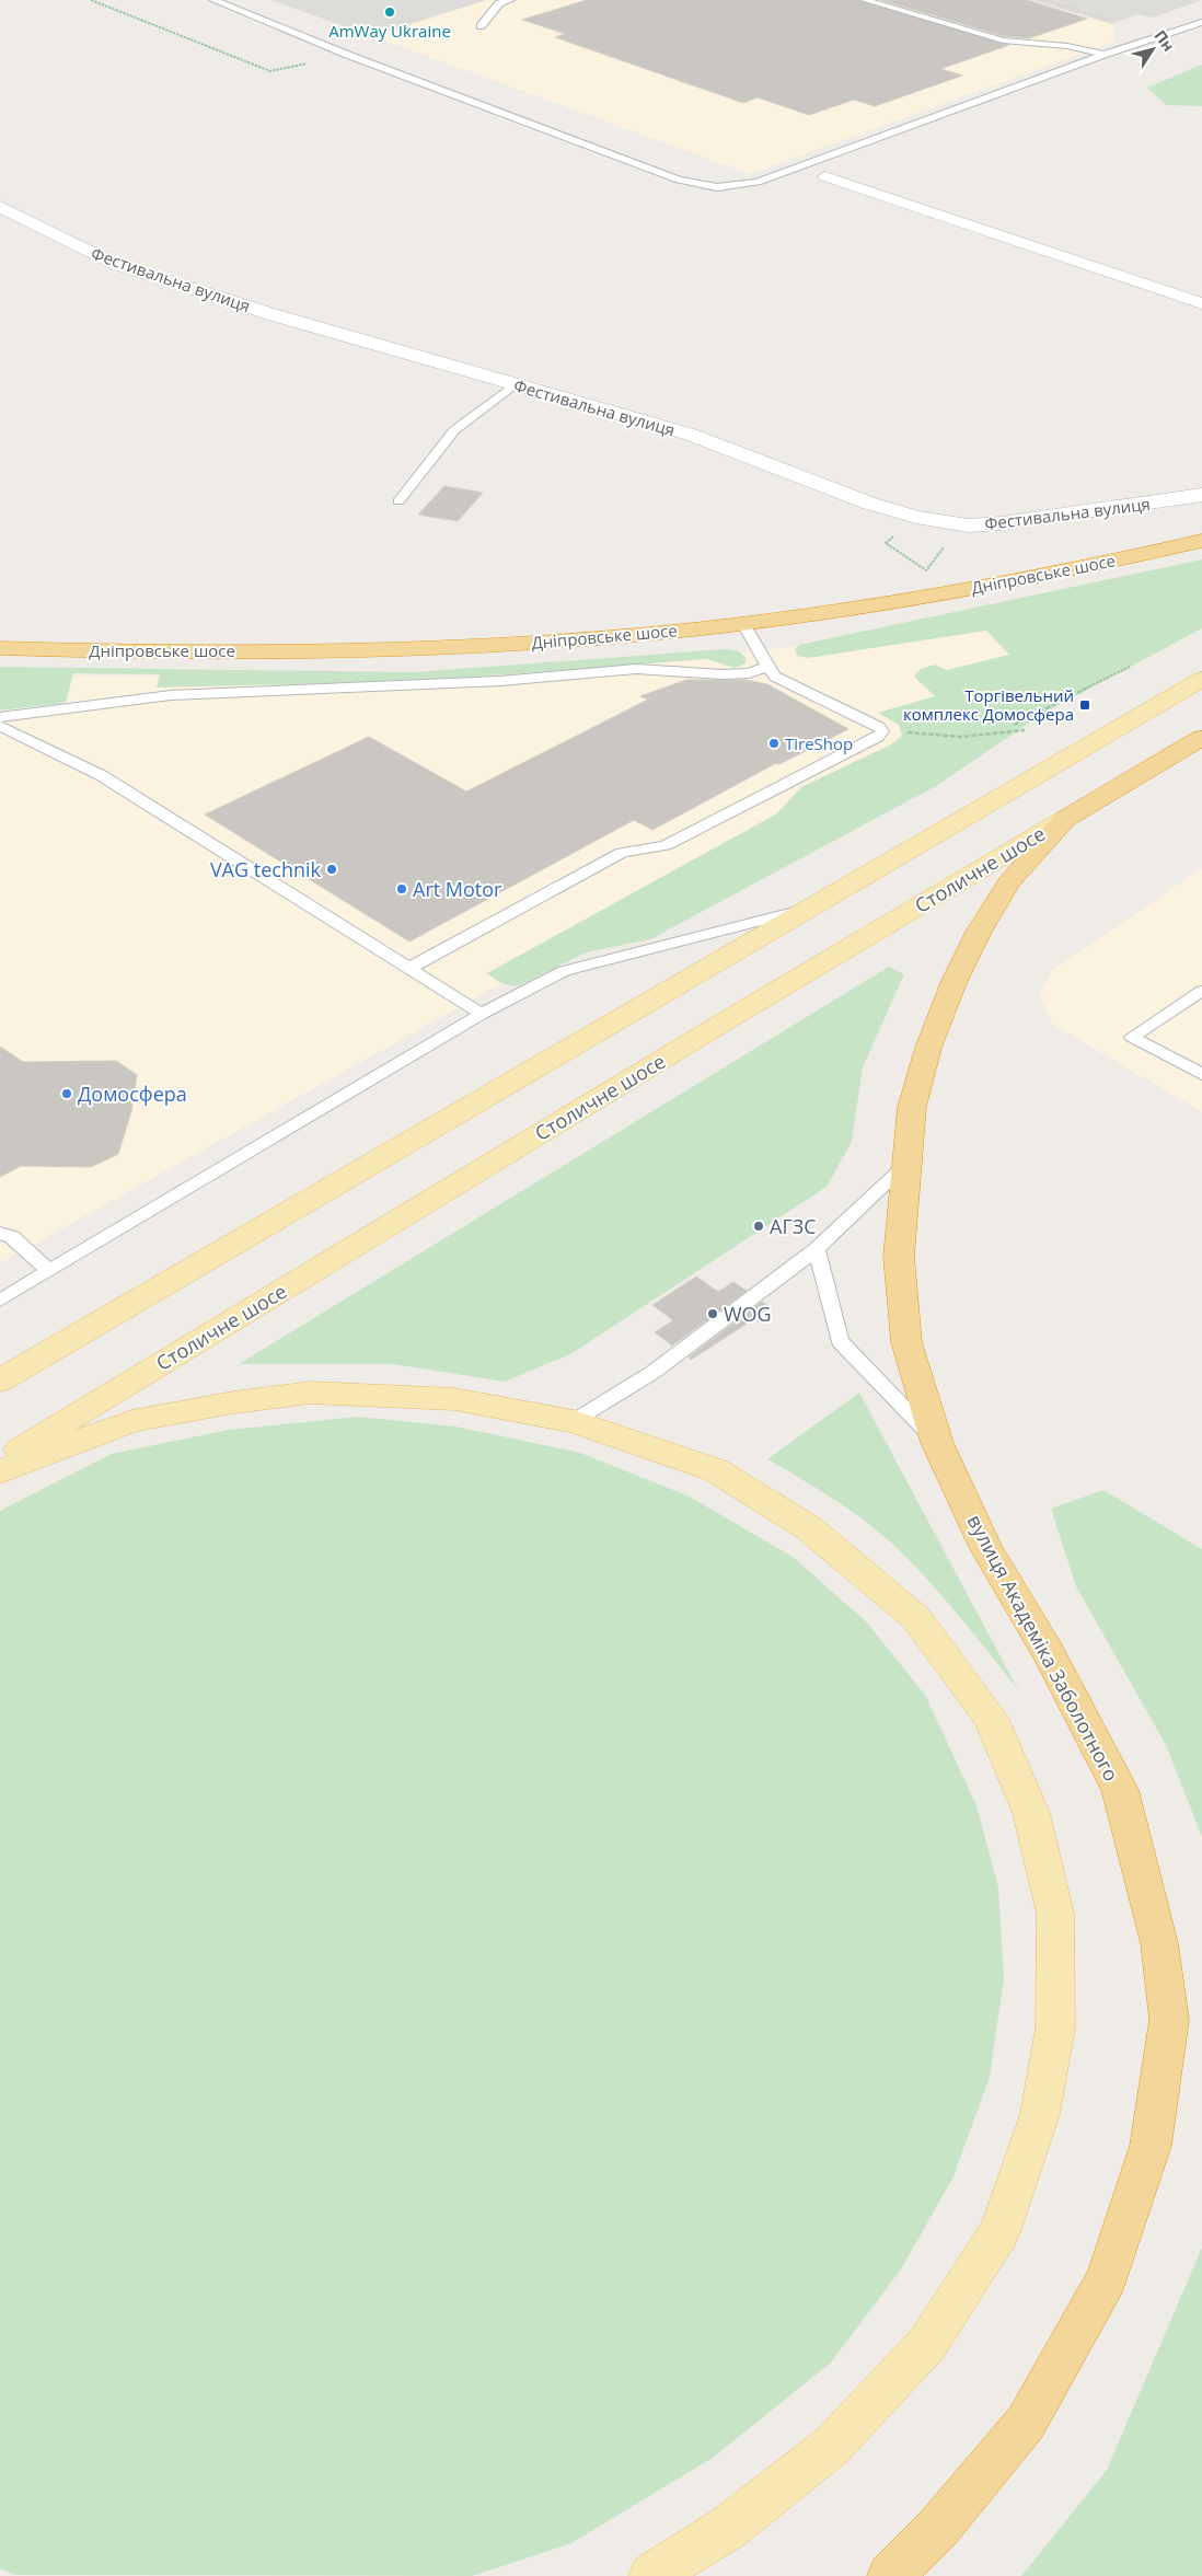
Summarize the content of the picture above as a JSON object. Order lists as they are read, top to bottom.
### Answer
{
  "streets": {
    "highway": ["Дніпровське шосе", "Столичне шосе", "вулиця Академіка Заболотного"],
    "street": ["Фестивальна вулиця"]
  },
  "crossings": [
    ["Столичне шосе", "вулиця Академіка Заболотного"]
  ],
  "places": {
    "other": [
      "AmWay Ukraine",
      "TireShop",
      "VAG technik",
      "Art Motor",
      "Домосфера",
      "АГЗС",
      "WOG"
    ],
    "transit": ["Торгівельний комплекс Домосфера"]
  },
  "north": "top right"
}
